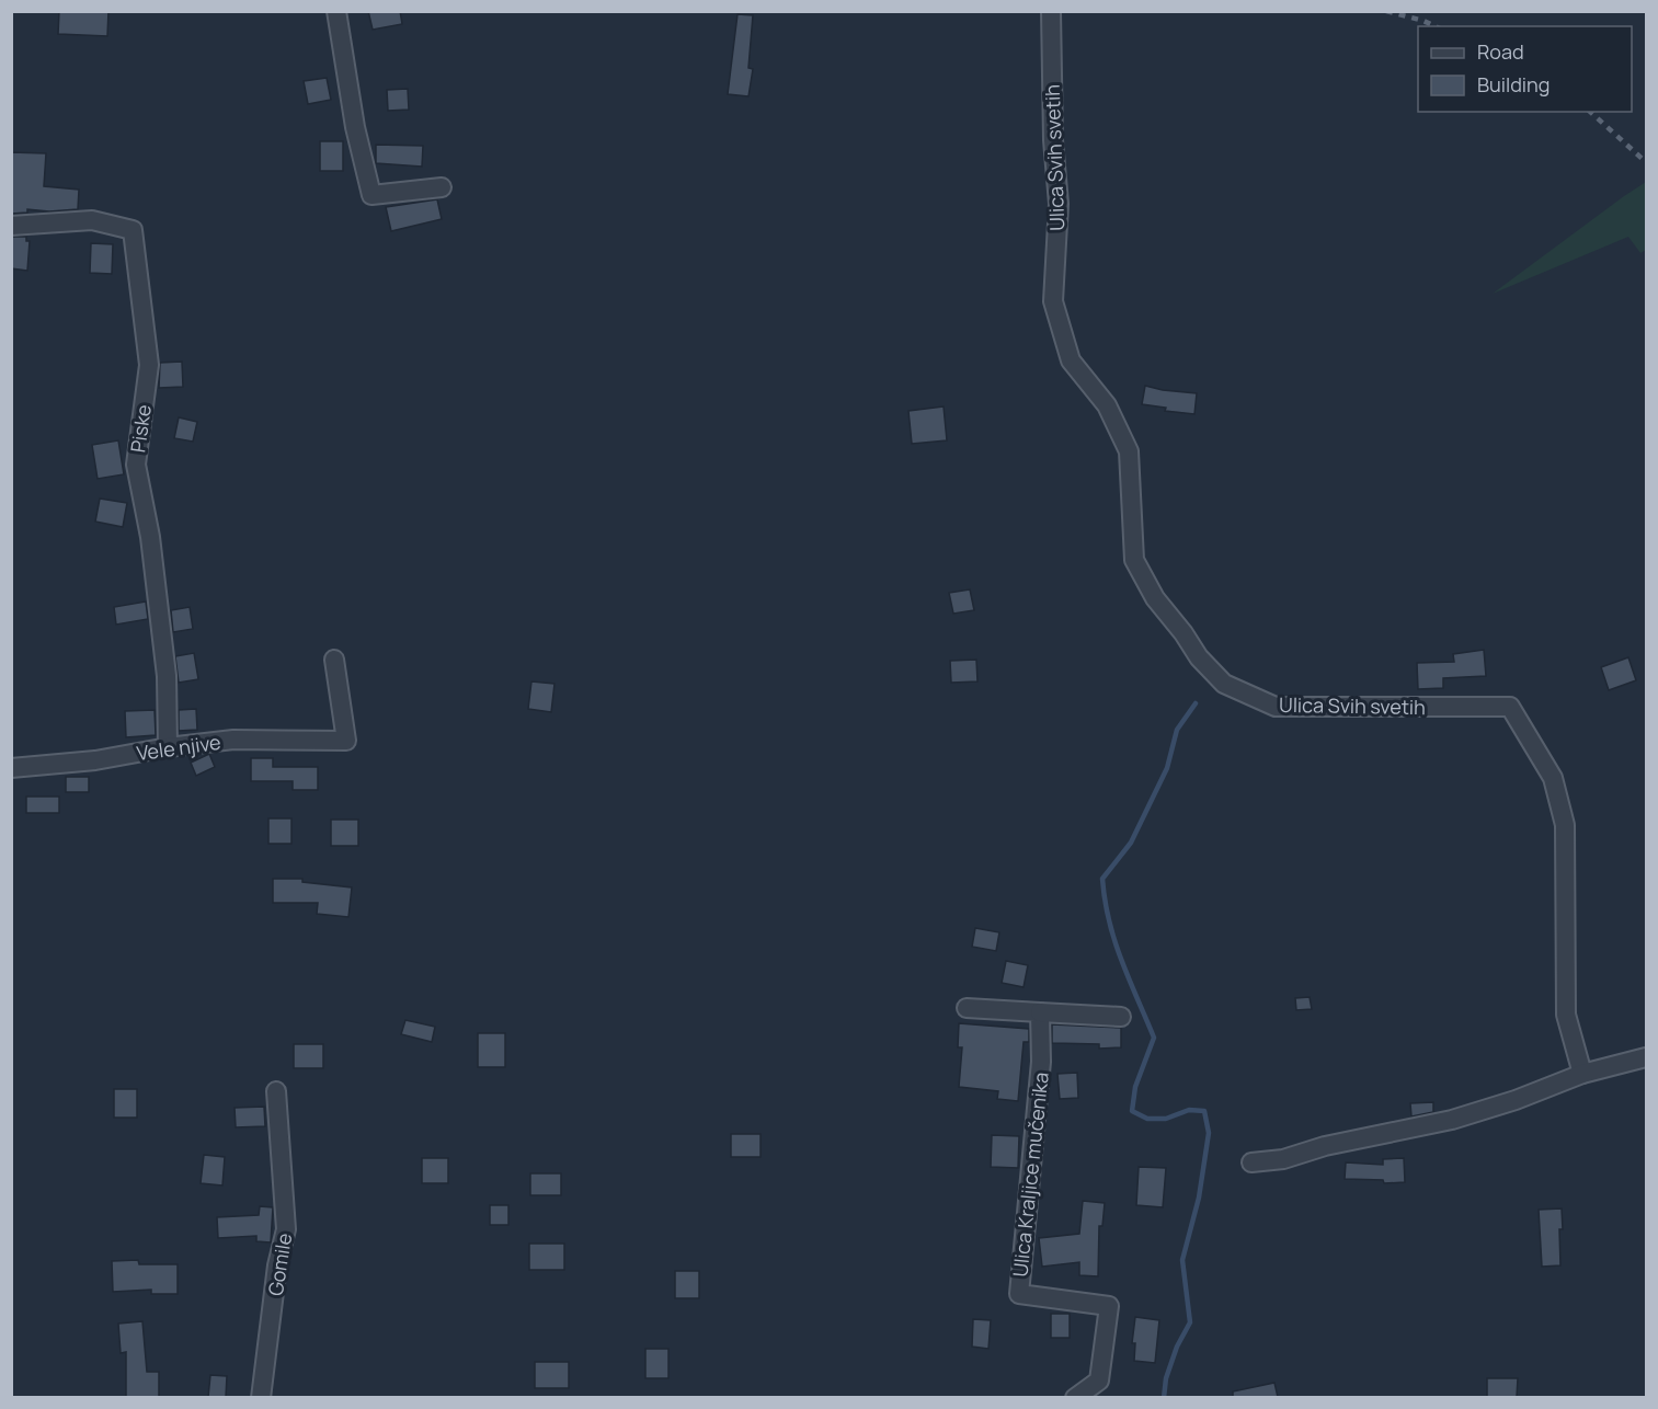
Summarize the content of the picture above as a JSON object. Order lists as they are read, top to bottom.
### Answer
{
  "streets": {
    "street": [
      "Ulica Svih svetih",
      "Piske",
      "Vele njive",
      "Ulica Kraljice mučenika",
      "Gomile"
    ]
  },
  "crossings": [
    ["Piske", "Vele njive"]
  ],
  "legend": ["Road", "Building"]
}
